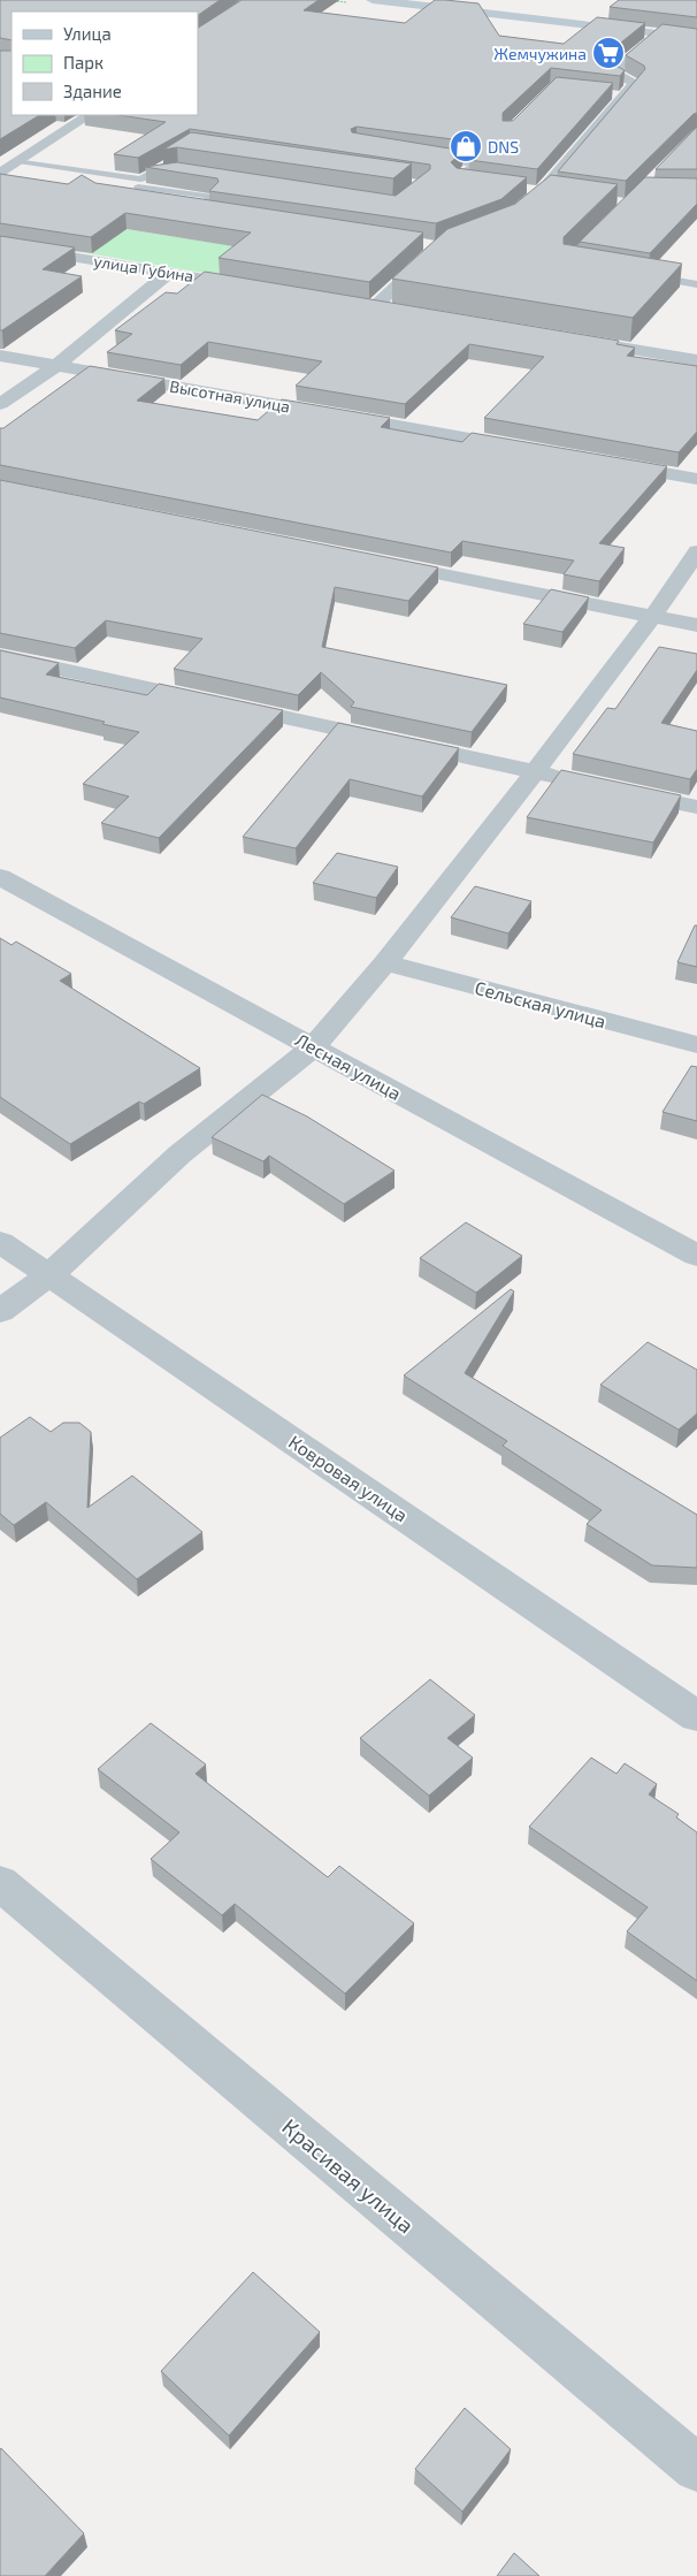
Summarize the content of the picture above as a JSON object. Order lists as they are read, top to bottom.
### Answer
{
  "streets": {
    "street": [
      "улица Губина",
      "Высотная улица",
      "Сельская улица",
      "Лесная улица",
      "Ковровая улица",
      "Красивая улица"
    ]
  },
  "places": {
    "supermarket": ["Жемчужина"],
    "shop": ["DNS"]
  },
  "legend": ["Улица", "Парк", "Здание"]
}
